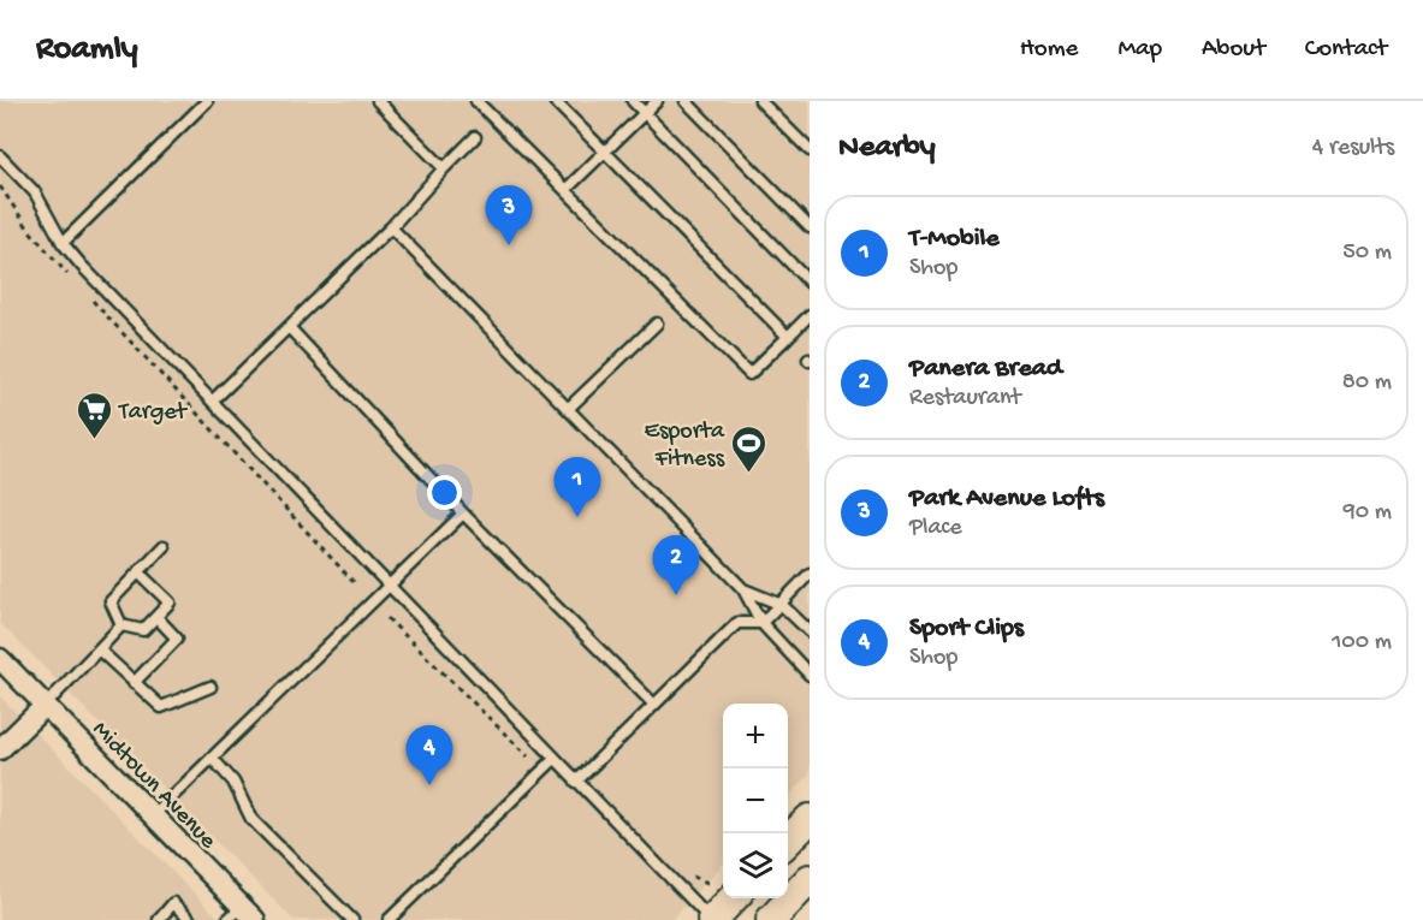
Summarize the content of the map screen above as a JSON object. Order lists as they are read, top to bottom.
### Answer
{
  "streets": {
    "street": ["Midtown Avenue"]
  },
  "places": {
    "supermarket": ["Target"],
    "sports": ["Esporta Fitness"]
  },
  "page": {
    "header": "Roamly",
    "nav": [
      "Home",
      "Map",
      "About",
      "Contact"
    ],
    "heading": ["Nearby", "4 results"],
    "pins": [
      "3",
      "1",
      "2",
      "4"
    ],
    "list": [
      {
        "mark": "1",
        "name": "T-Mobile",
        "note": "Shop",
        "value": "50 m"
      },
      {
        "mark": "2",
        "name": "Panera Bread",
        "note": "Restaurant",
        "value": "80 m"
      },
      {
        "mark": "3",
        "name": "Park Avenue Lofts",
        "note": "Place",
        "value": "90 m"
      },
      {
        "mark": "4",
        "name": "Sport Clips",
        "note": "Shop",
        "value": "100 m"
      }
    ],
    "map_buttons": ["+", "−"]
  }
}
